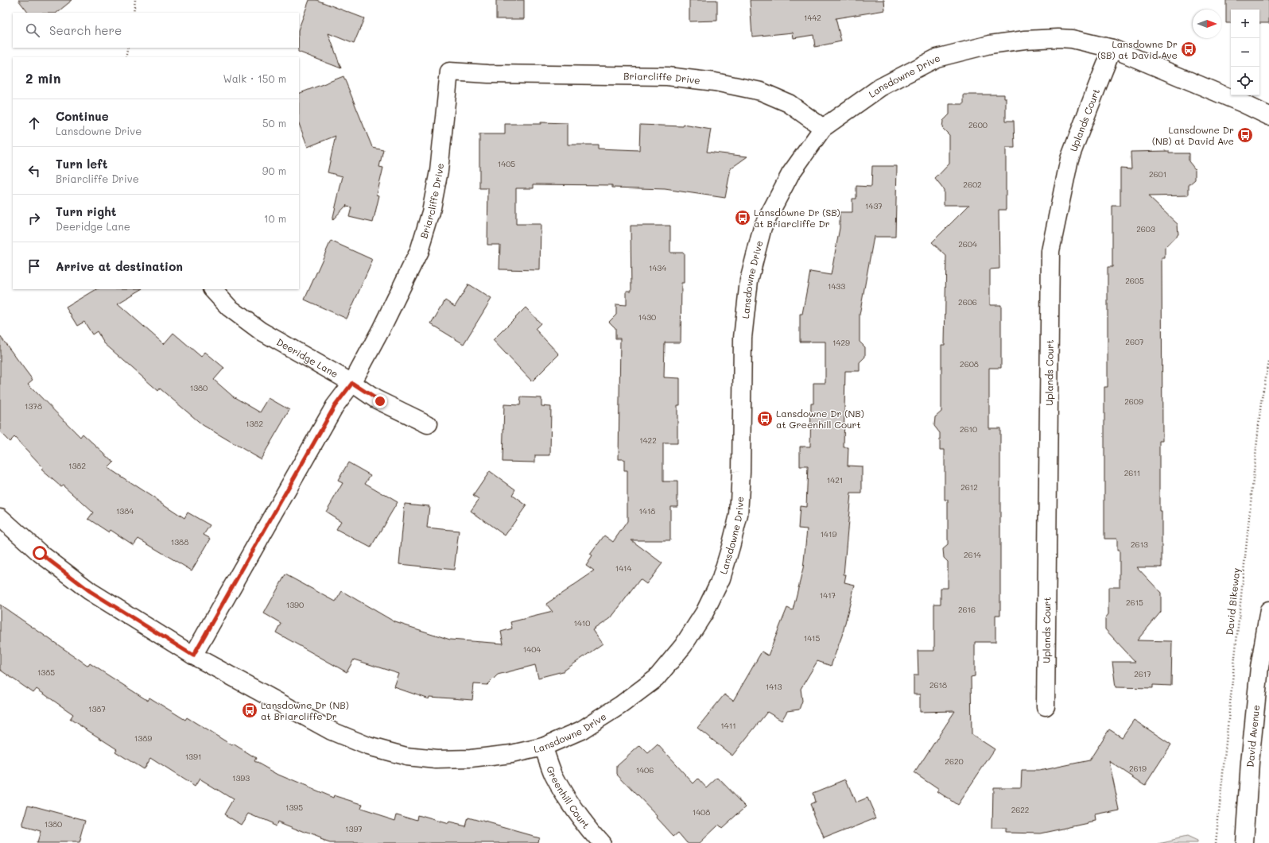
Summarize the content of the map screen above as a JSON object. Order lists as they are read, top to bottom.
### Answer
{
  "streets": {
    "street": [
      "Lansdowne Drive",
      "Briarcliffe Drive",
      "Uplands Court",
      "Deeridge Lane",
      "David Avenue",
      "Greenhill Court"
    ],
    "path": ["David Bikeway"]
  },
  "crossings": [
    ["Lansdowne Drive", "Briarcliffe Drive"],
    ["Lansdowne Drive", "Uplands Court"],
    ["Lansdowne Drive", "Greenhill Court"],
    ["Briarcliffe Drive", "Deeridge Lane"]
  ],
  "places": {
    "bus stop": [
      "Lansdowne Dr (SB) at David Ave",
      "Lansdowne Dr (NB) at David Ave",
      "Lansdowne Dr (SB) at Briarcliffe Dr",
      "Lansdowne Dr (NB) at Greenhill Court",
      "Lansdowne Dr (NB) at Briarcliffe Dr"
    ]
  },
  "house_numbers": [
    "1442",
    "2600",
    "1405",
    "2601",
    "2602",
    "1437",
    "2603",
    "2604",
    "1434",
    "2605",
    "1433",
    "2606",
    "1430",
    "2607",
    "1429",
    "2608",
    "1380",
    "2609",
    "1378",
    "1382",
    "2610",
    "1422",
    "1382",
    "2611",
    "1421",
    "2612",
    "1384",
    "1418",
    "1419",
    "1388",
    "2613",
    "2614",
    "1414",
    "1417",
    "2615",
    "1390",
    "2616",
    "1410",
    "1415",
    "1404",
    "1385",
    "2617",
    "2618",
    "1413",
    "1387",
    "1411",
    "1389",
    "1391",
    "2620",
    "2619",
    "1406",
    "1393",
    "1395",
    "2622",
    "1408",
    "1380",
    "1397"
  ],
  "north": "right",
  "page": {
    "map_buttons": ["+", "−"],
    "search": "Search here",
    "heading": ["2 min", "Walk · 150 m"],
    "list": [
      ["Continue", "Lansdowne Drive", "50 m"],
      ["Turn left", "Briarcliffe Drive", "90 m"],
      ["Turn right", "Deeridge Lane", "10 m"],
      "Arrive at destination"
    ]
  }
}
